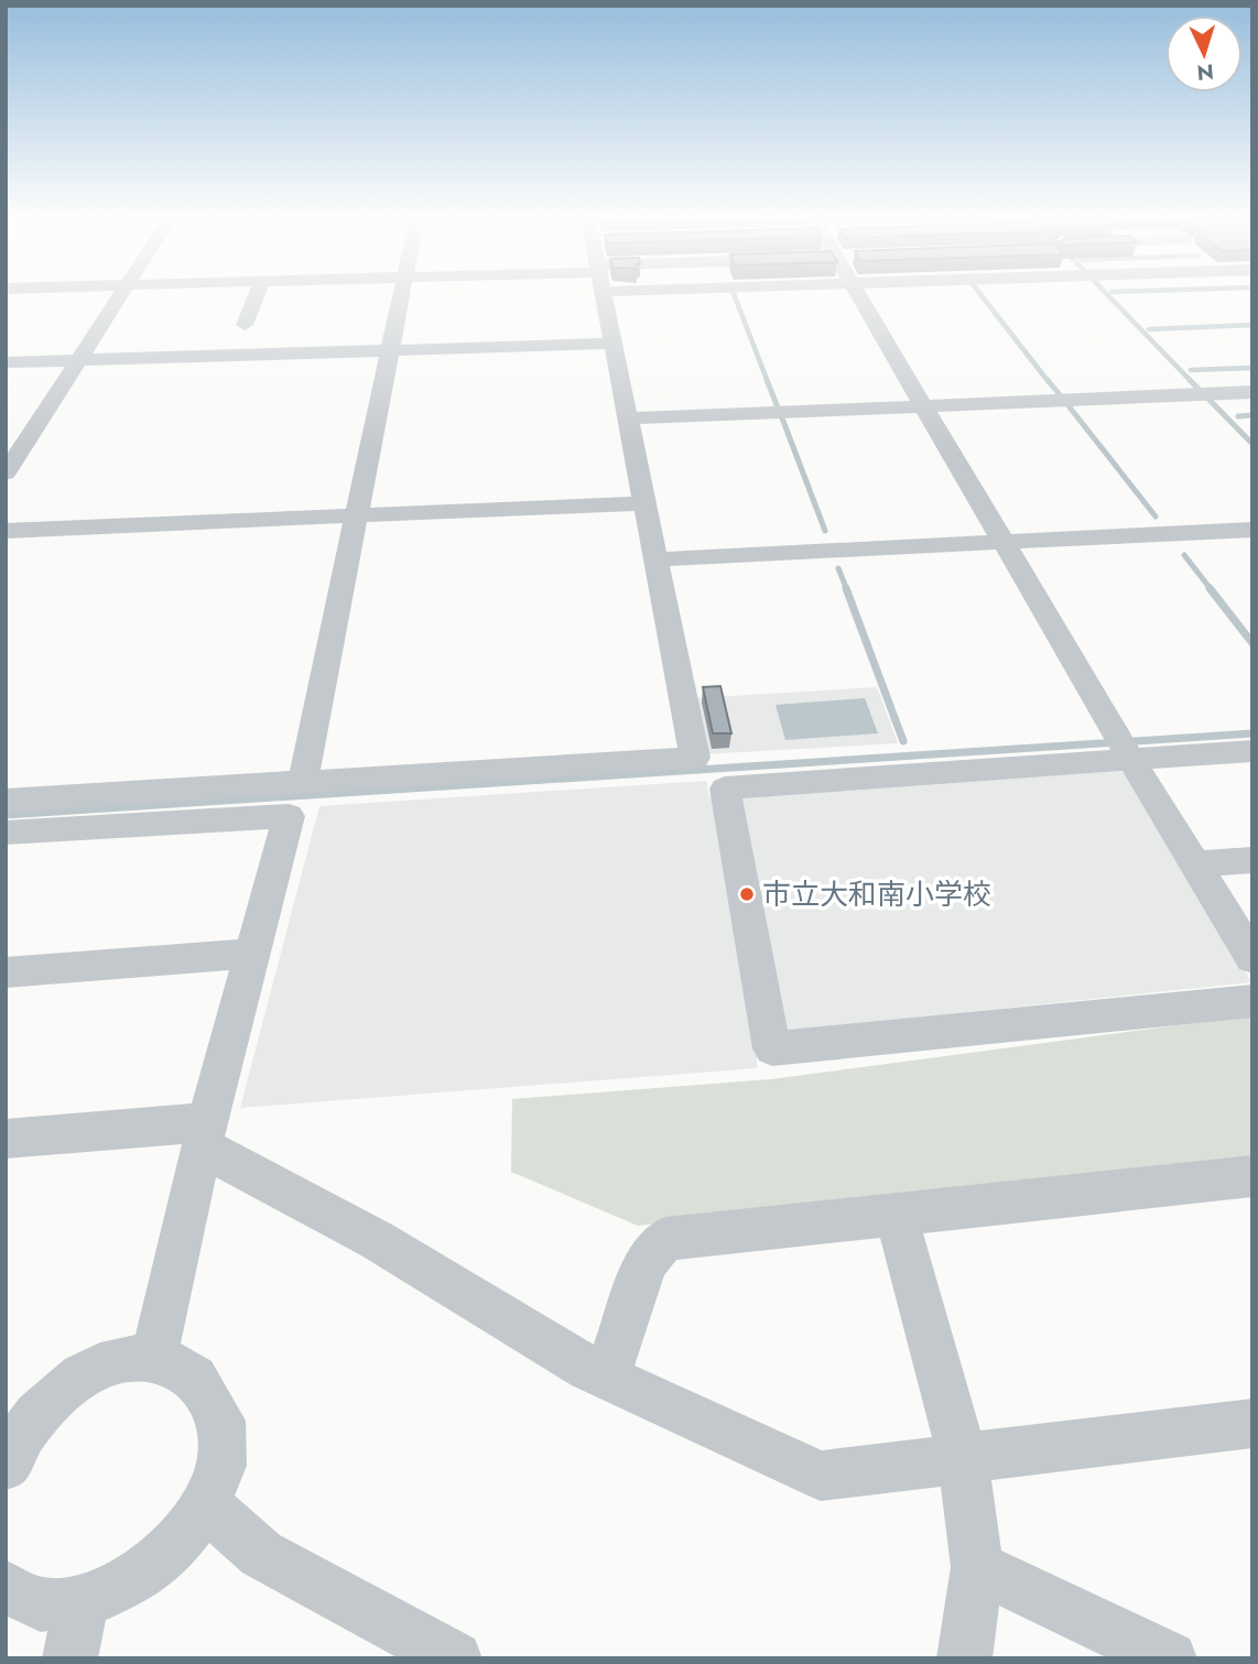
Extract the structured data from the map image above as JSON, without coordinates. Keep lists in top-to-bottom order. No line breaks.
{"places":["市立大和南小学校"],"north":"bottom"}
